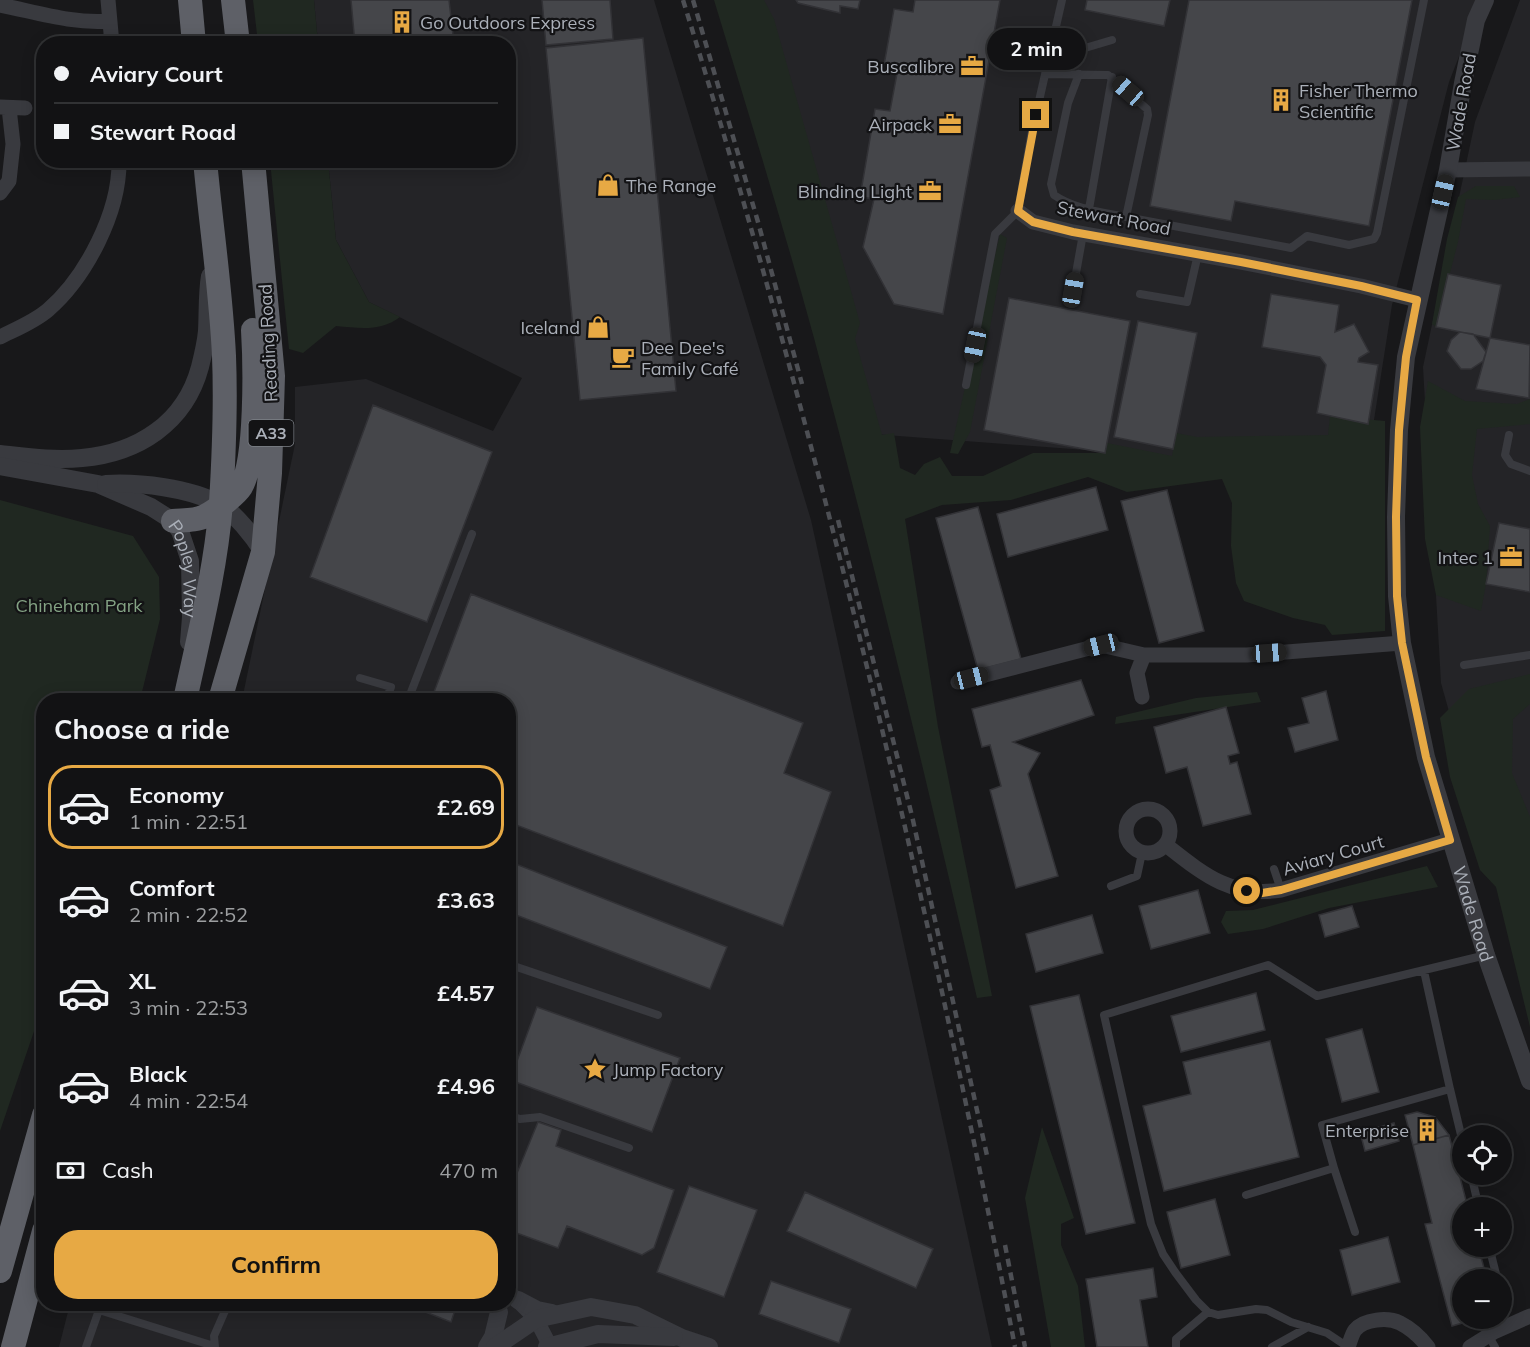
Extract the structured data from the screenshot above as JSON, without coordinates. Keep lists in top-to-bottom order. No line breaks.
{"streets":{"highway":["Reading Road","A33"],"street":["Wade Road","Stewart Road","Popley Way","Aviary Court"]},"crossings":[["Wade Road","Stewart Road"],["Wade Road","Aviary Court"],["Reading Road","Popley Way"],["A33","Popley Way"]],"parks":["Chineham Park"],"places":{"building":["Go Outdoors Express","Fisher Thermo Scientific","Enterprise"],"office":["Buscalibre","Airpack","Blinding Light","Intec 1"],"shop":["The Range","Iceland"],"cafe":["Dee Dee's Family Café"],"place":["Jump Factory"]},"page":{"bubble":"2 min","banner":["Aviary Court","Stewart Road"],"heading":"Choose a ride","list":[{"name":"Economy","note":"1 min · 22:51","value":"£2.69"},{"name":"Comfort","note":"2 min · 22:52","value":"£3.63"},{"name":"XL","note":"3 min · 22:53","value":"£4.57"},{"name":"Black","note":"4 min · 22:54","value":"£4.96"}],"map_buttons":["+","−"],"pay":["Cash","470 m"],"buttons":"Confirm"}}
